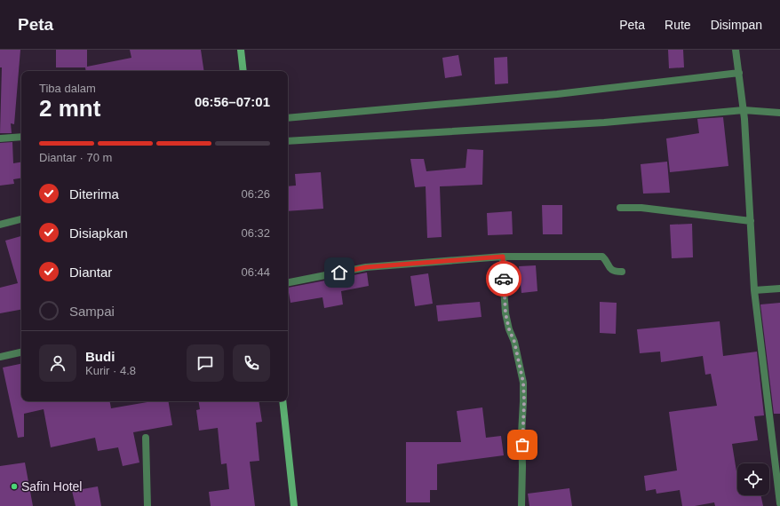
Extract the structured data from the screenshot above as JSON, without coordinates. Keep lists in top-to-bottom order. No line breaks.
{"places":["Safin Hotel"],"page":{"header":"Peta","nav":["Peta","Rute","Disimpan"],"heading":["2 mnt","Tiba dalam","06:56–07:01"],"panel":["Budi","Kurir · 4.8"],"bar":"Diantar · 70 m","list":[["Diterima","06:26"],["Disiapkan","06:32"],["Diantar","06:44"],"Sampai"]}}
